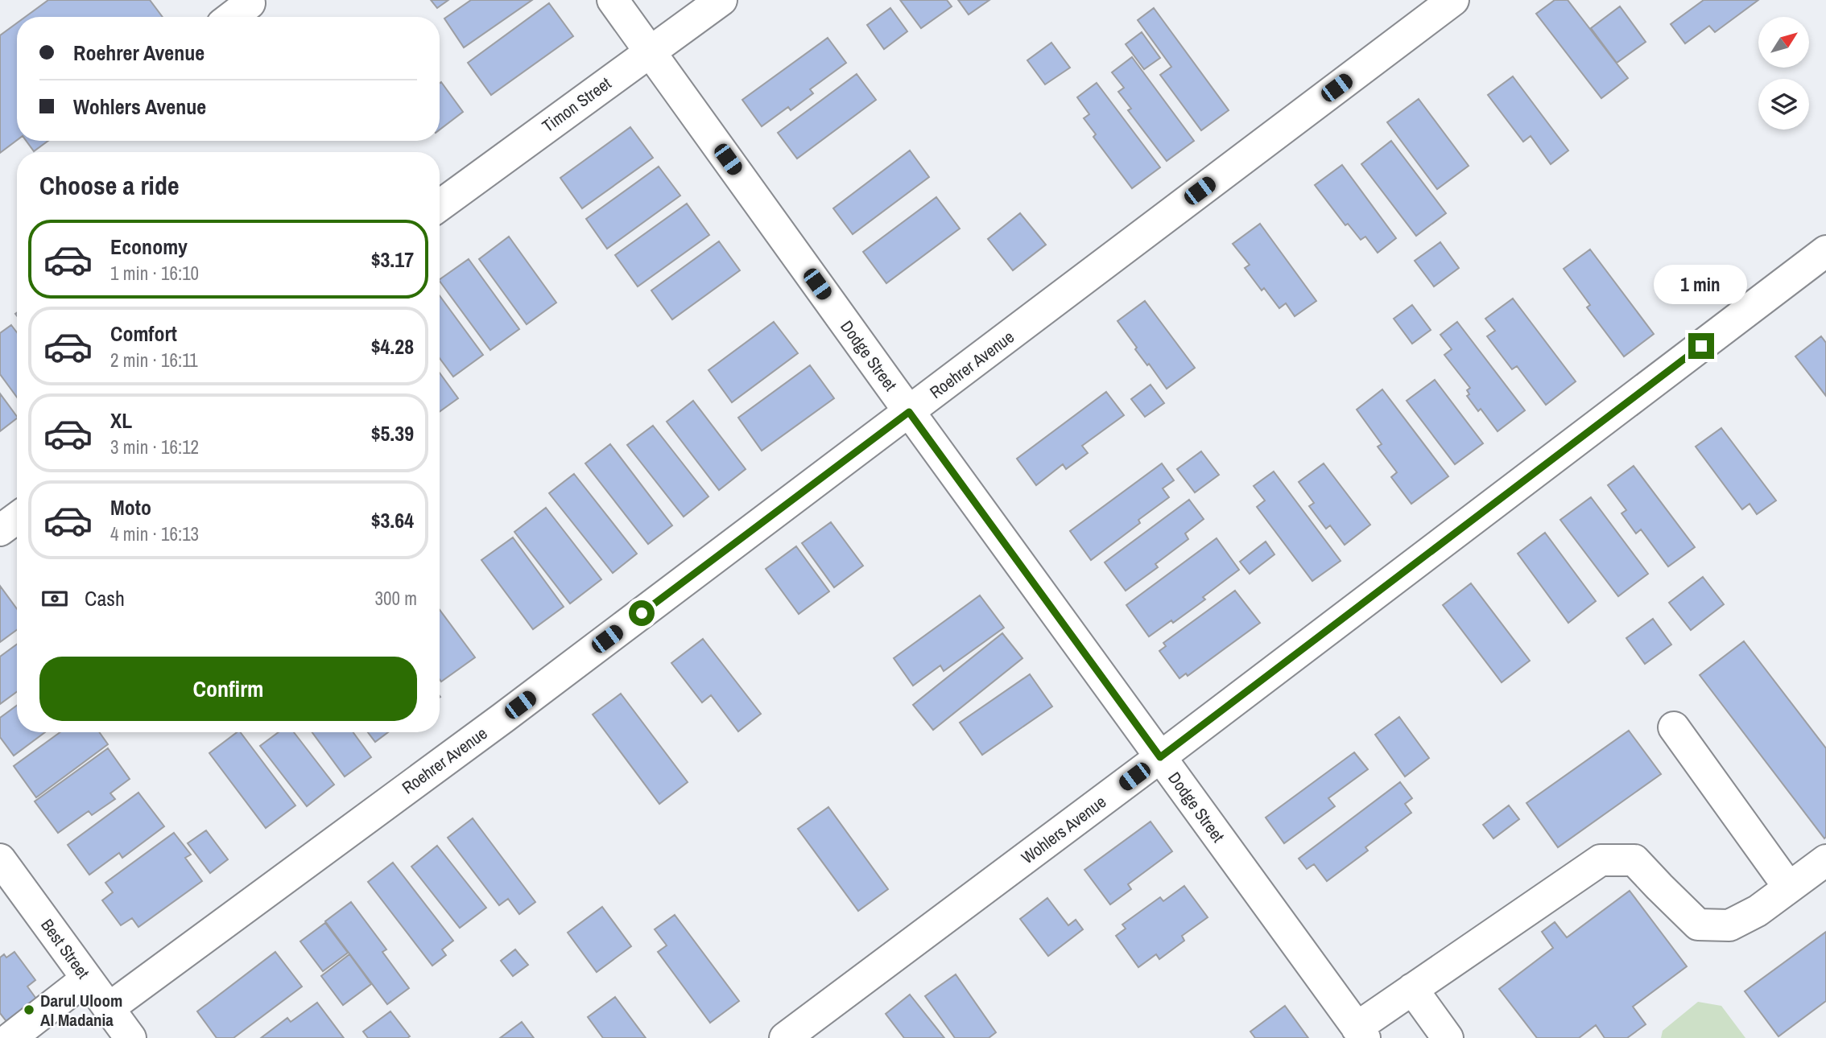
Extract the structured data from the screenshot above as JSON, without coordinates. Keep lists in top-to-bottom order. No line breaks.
{"streets":{"street":["Timon Street","Dodge Street","Roehrer Avenue","Wohlers Avenue","Best Street"]},"crossings":[["Timon Street","Dodge Street"],["Dodge Street","Roehrer Avenue"],["Dodge Street","Wohlers Avenue"],["Roehrer Avenue","Best Street"]],"places":["Darul Uloom Al Madania"],"north":"top right","page":{"banner":["Roehrer Avenue","Wohlers Avenue"],"heading":"Choose a ride","list":[{"name":"Economy","note":"1 min · 16:10","value":"$3.17"},{"name":"Comfort","note":"2 min · 16:11","value":"$4.28"},{"name":"XL","note":"3 min · 16:12","value":"$5.39"},{"name":"Moto","note":"4 min · 16:13","value":"$3.64"}],"bubble":"1 min","pay":["Cash","300 m"],"buttons":"Confirm"}}
